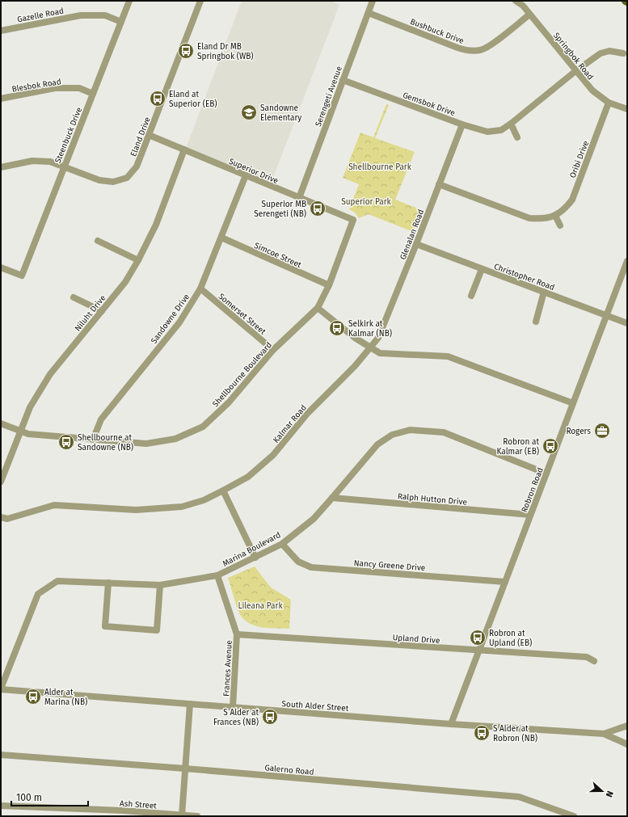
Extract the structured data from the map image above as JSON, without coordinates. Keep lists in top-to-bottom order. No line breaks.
{"streets":{"street":["Gazelle Road","Bushbuck Drive","Springbok Road","Blesbok Road","Serengeti Avenue","Gemsbok Drive","Steenbuck Drive","Eland Drive","Oribi Drive","Superior Drive","Glenalan Road","Simcoe Street","Christopher Road","Niluht Drive","Somerset Street","Sandowne Drive","Shellbourne Boulevard","Kalmar Road","Robron Road","Ralph Hutton Drive","Marina Boulevard","Nancy Greene Drive","Upland Drive","Frances Avenue","South Alder Street","Galerno Road","Ash Street"]},"crossings":[["Gazelle Road","Steenbuck Drive"],["Bushbuck Drive","Springbok Road"],["Bushbuck Drive","Serengeti Avenue"],["Springbok Road","Gemsbok Drive"],["Springbok Road","Oribi Drive"],["Blesbok Road","Steenbuck Drive"],["Serengeti Avenue","Gemsbok Drive"],["Serengeti Avenue","Superior Drive"],["Gemsbok Drive","Glenalan Road"],["Steenbuck Drive","Eland Drive"],["Eland Drive","Superior Drive"],["Oribi Drive","Glenalan Road"],["Superior Drive","Niluht Drive"],["Superior Drive","Sandowne Drive"],["Superior Drive","Shellbourne Boulevard"],["Glenalan Road","Christopher Road"],["Glenalan Road","Kalmar Road"],["Simcoe Street","Sandowne Drive"],["Simcoe Street","Shellbourne Boulevard"],["Christopher Road","Robron Road"],["Niluht Drive","Shellbourne Boulevard"],["Somerset Street","Sandowne Drive"],["Somerset Street","Shellbourne Boulevard"],["Sandowne Drive","Shellbourne Boulevard"],["Robron Road","Ralph Hutton Drive"],["Robron Road","Marina Boulevard"],["Robron Road","Nancy Greene Drive"],["Robron Road","Upland Drive"],["Robron Road","South Alder Street"],["Ralph Hutton Drive","Marina Boulevard"],["Marina Boulevard","Nancy Greene Drive"],["Marina Boulevard","Frances Avenue"],["Marina Boulevard","South Alder Street"],["Upland Drive","Frances Avenue"],["Frances Avenue","South Alder Street"]],"parks":["Shellbourne Park","Superior Park","Lileana Park"],"places":{"bus stop":["Eland Dr MB Springbok (WB)","Eland at Superior (EB)","Superior MB Serengeti (NB)","Selkirk at Kalmar (NB)","Shellbourne at Sandowne (NB)","Robron at Kalmar (EB)","Robron at Upland (EB)","Alder at Marina (NB)","S Alder at Frances (NB)","S Alder at Robron (NB)"],"school or university":["Sandowne Elementary"],"office":["Rogers"]},"scale_bar":"100 m","north":"right"}
